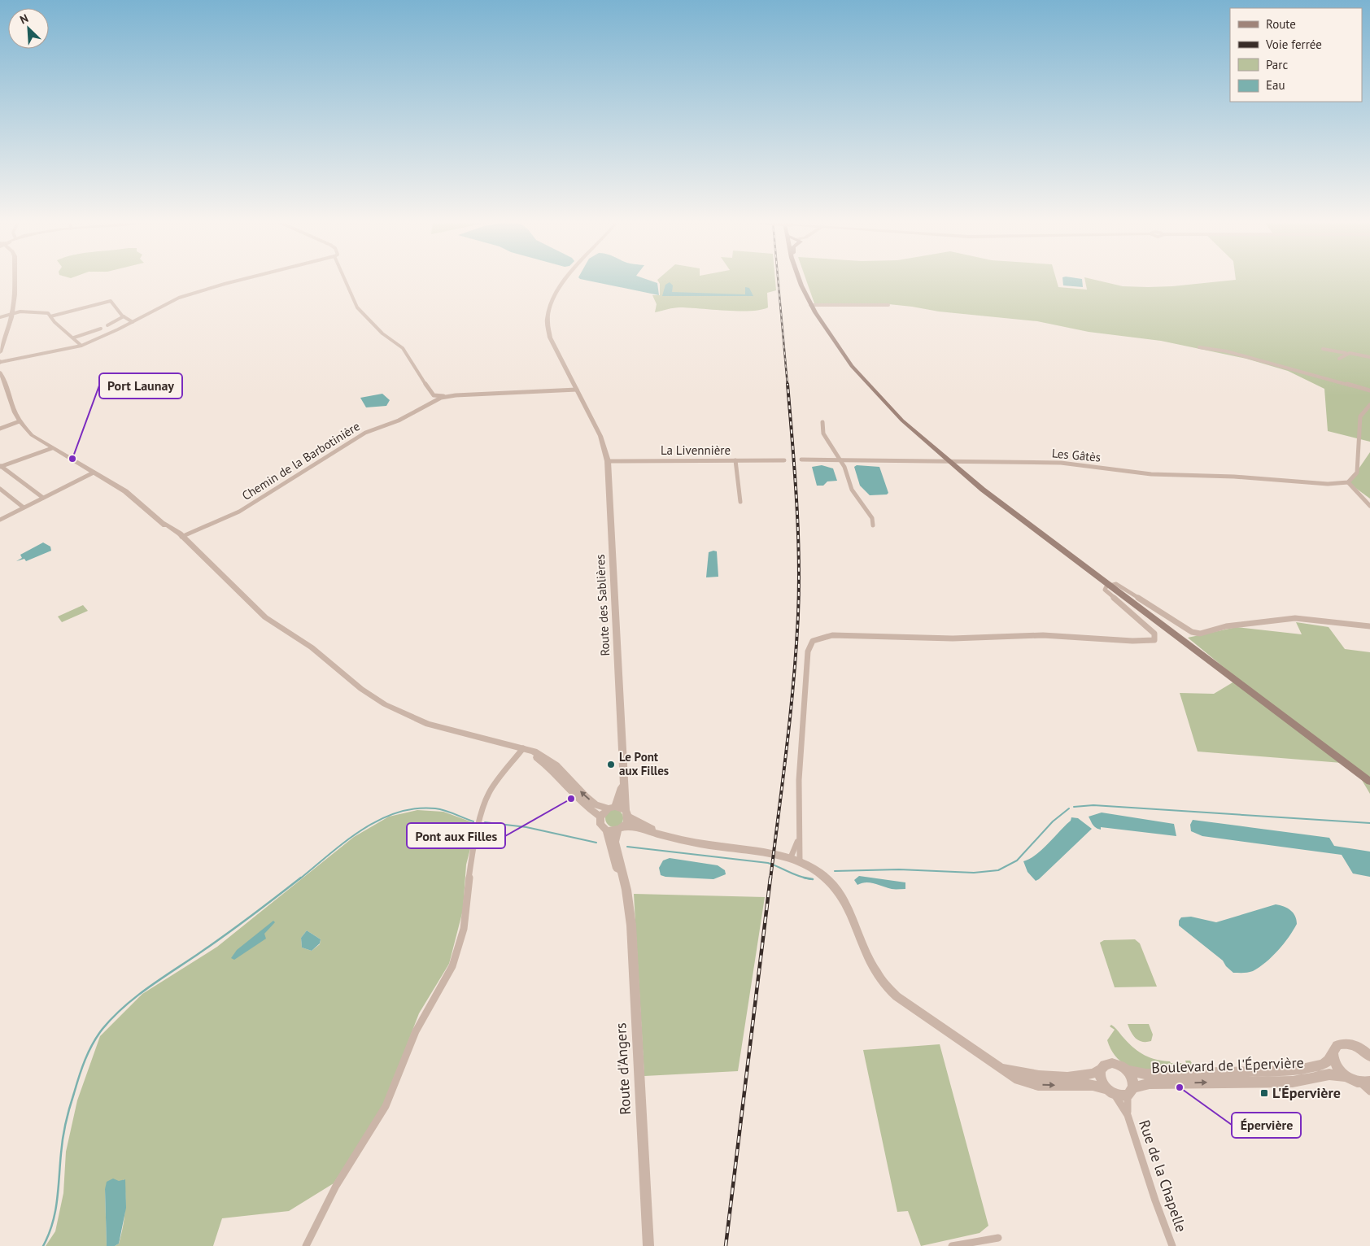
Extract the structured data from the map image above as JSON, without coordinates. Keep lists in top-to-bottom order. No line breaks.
{"streets":{"street":["La Livennière","Les Gâtès","Chemin de la Barbotinière","Route des Sablières","Boulevard de l'Épervière","Route d'Angers","Rue de la Chapelle"]},"crossings":[["La Livennière","Route des Sablières"],["Chemin de la Barbotinière","Route des Sablières"],["Route des Sablières","Route d'Angers"],["Boulevard de l'Épervière","Rue de la Chapelle"]],"places":{"other":["Port Launay","Le Pont aux Filles","Pont aux Filles","Épervière"],"transit":["L'Épervière"]},"legend":["Route","Voie ferrée","Parc","Eau"],"north":"top left"}
